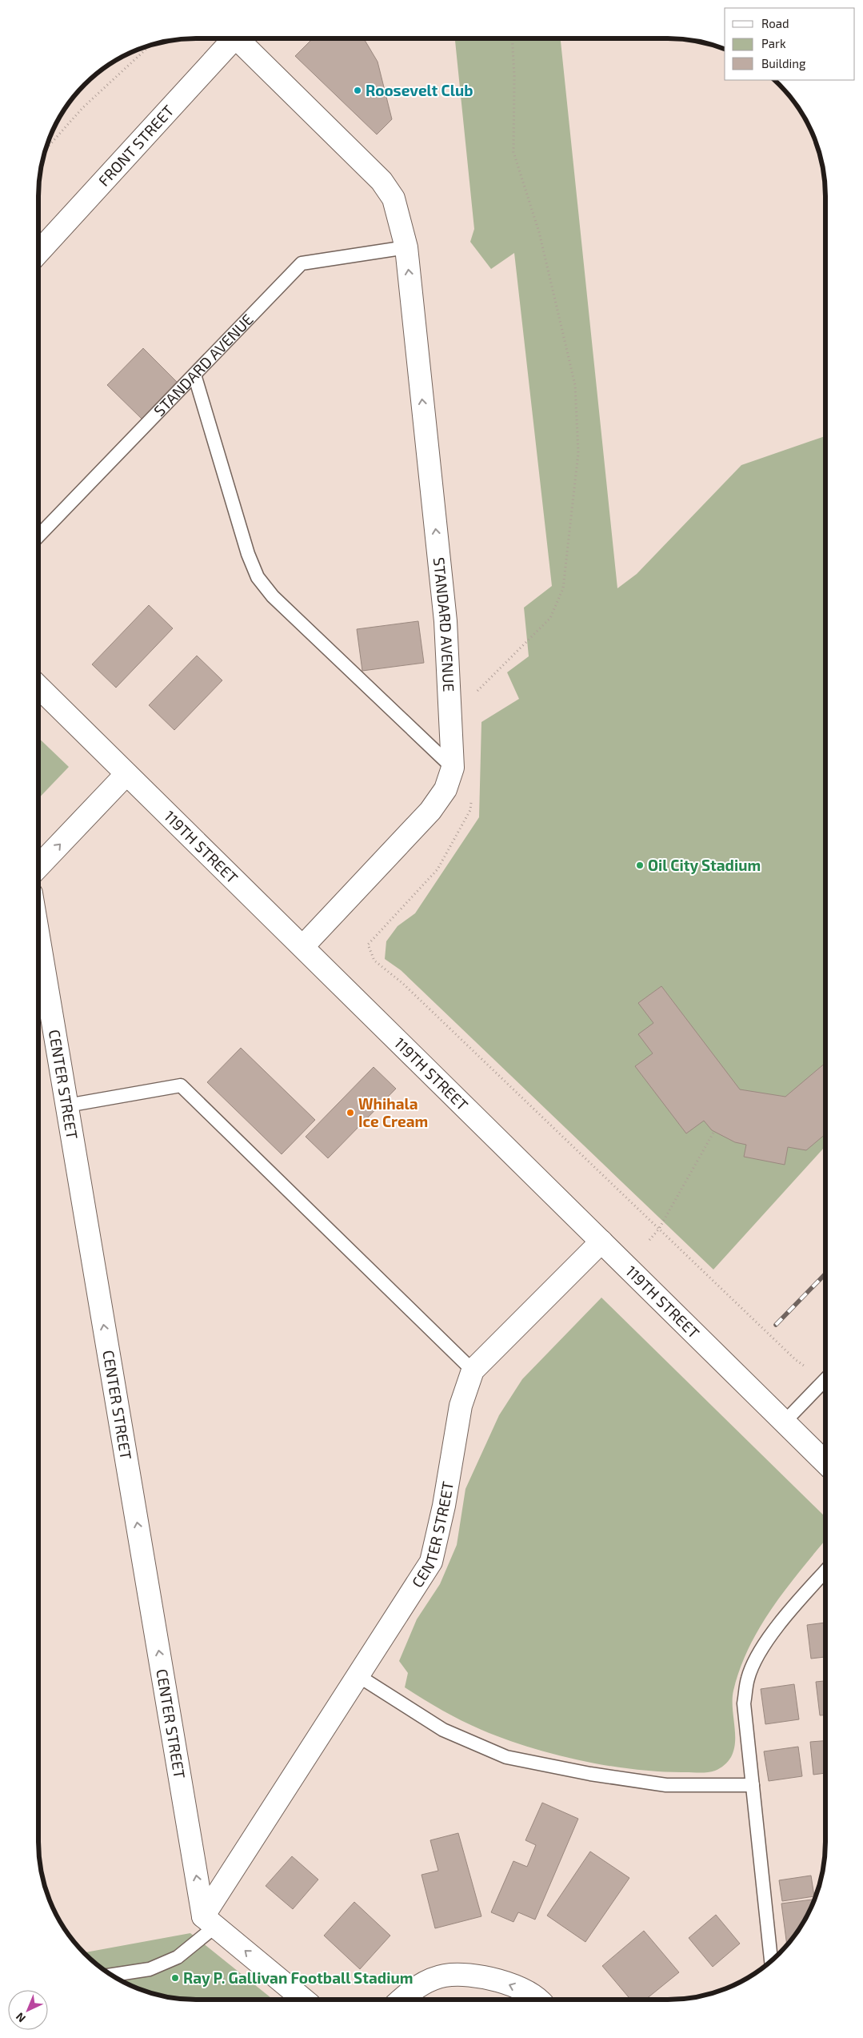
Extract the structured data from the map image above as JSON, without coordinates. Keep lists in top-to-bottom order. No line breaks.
{"streets":{"street":["FRONT STREET","STANDARD AVENUE","119TH STREET","CENTER STREET"]},"crossings":[["STANDARD AVENUE","119TH STREET"],["119TH STREET","CENTER STREET"]],"one_way":["CENTER STREET"],"places":["Roosevelt Club","Oil City Stadium","Whihala Ice Cream","Ray P. Gallivan Football Stadium"],"legend":["Road","Park","Building"],"north":"bottom left"}
